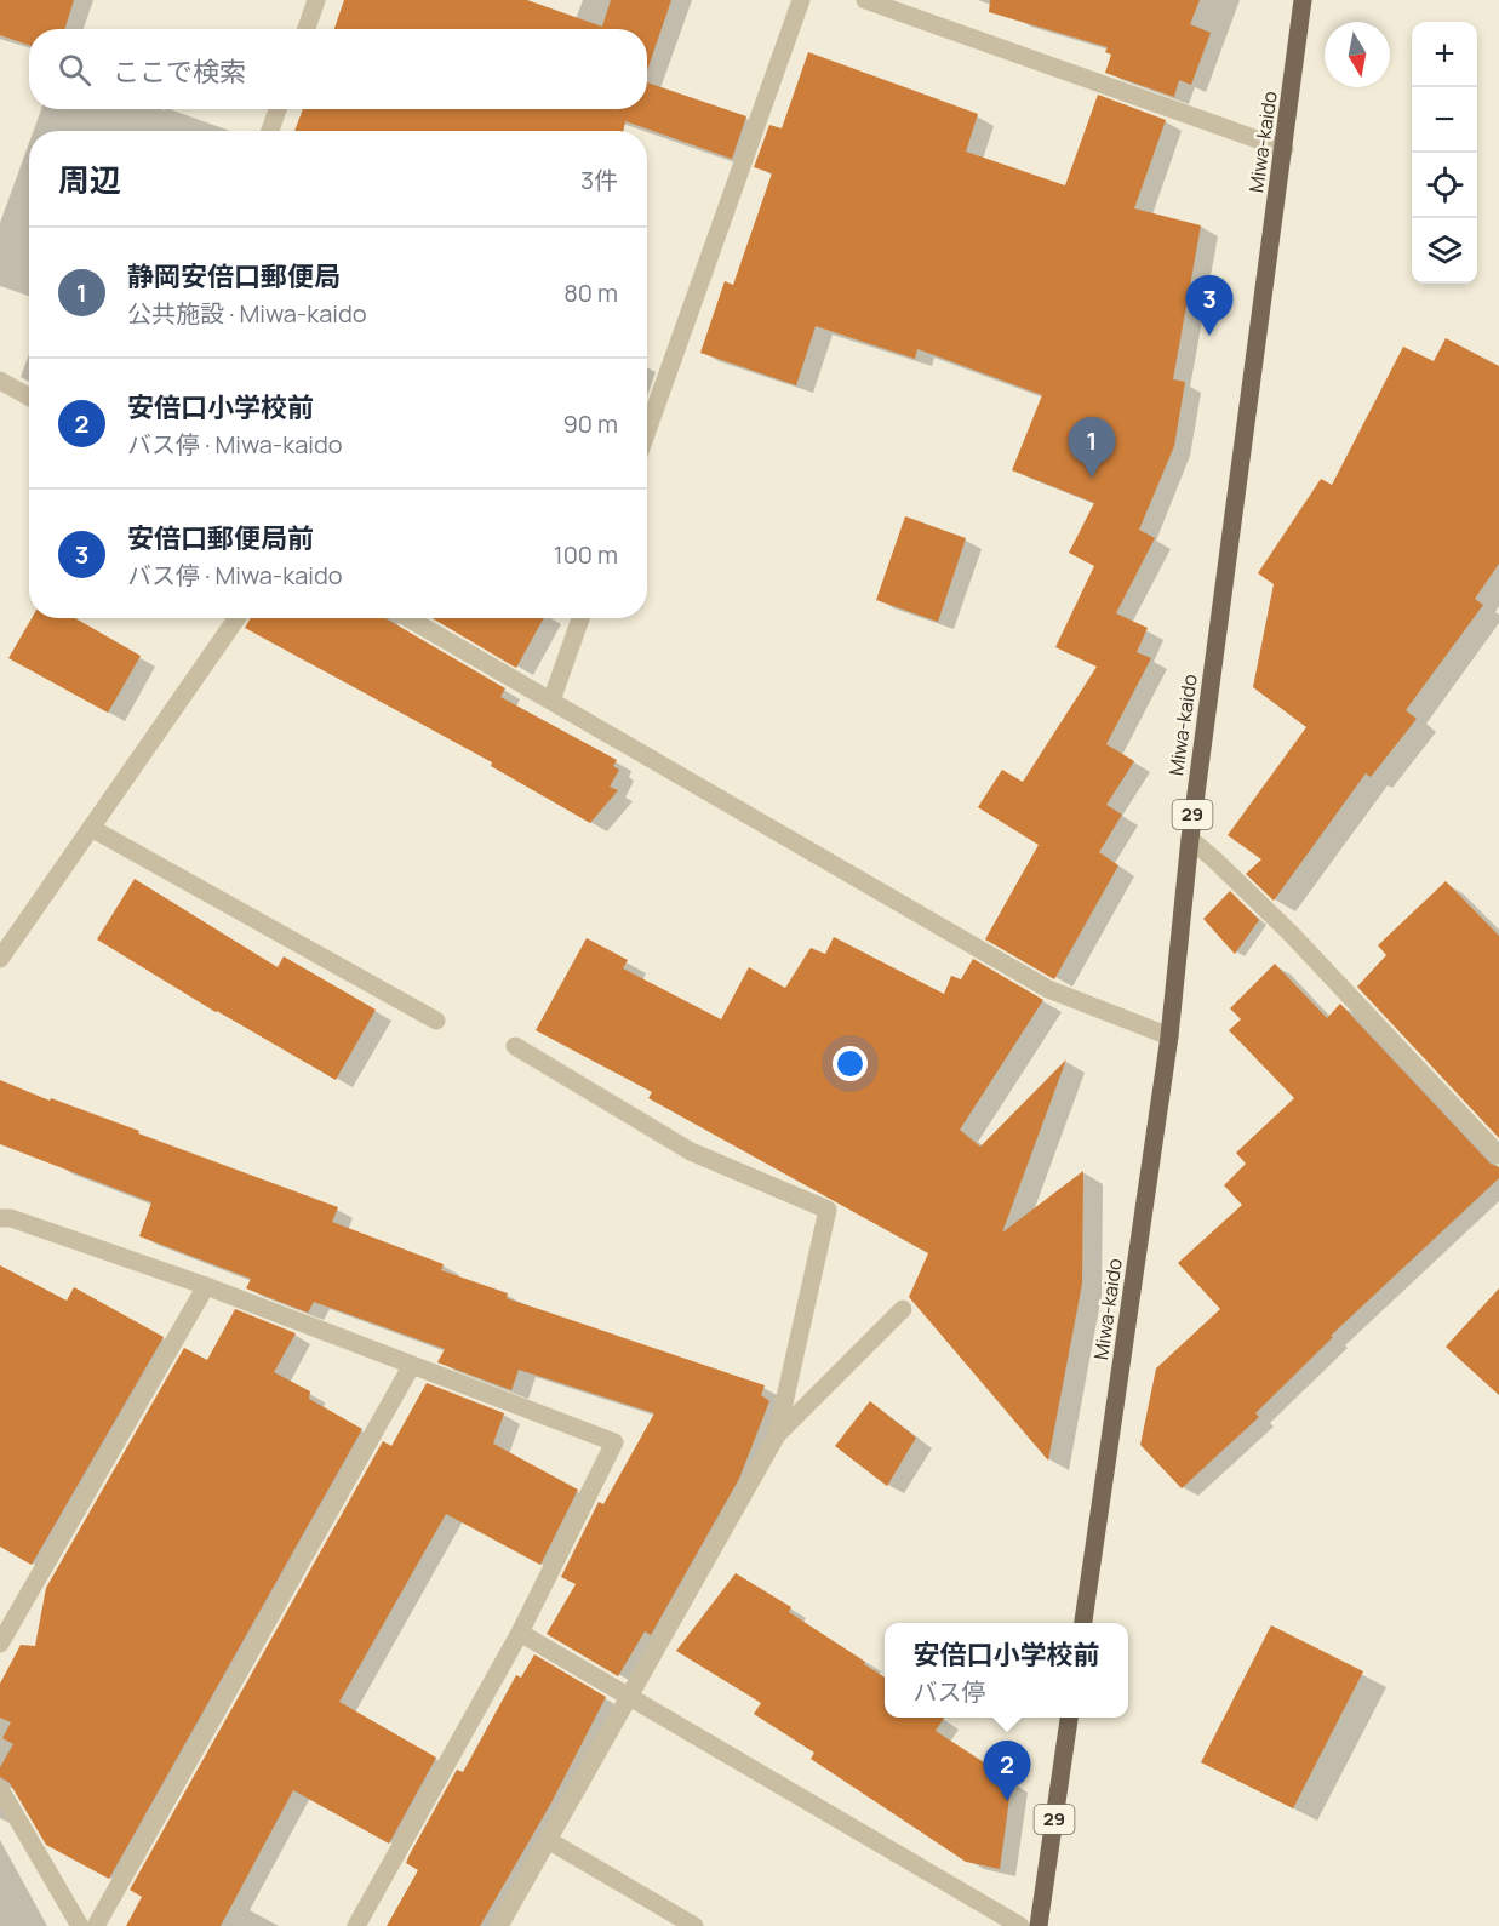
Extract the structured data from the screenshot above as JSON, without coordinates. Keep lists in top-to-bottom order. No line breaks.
{"streets":{"main road":["Miwa-kaido","29"]},"north":"bottom","page":{"map_buttons":["+","−"],"search":"ここで検索","heading":["周辺","3件"],"list":[{"mark":"1","name":"静岡安倍口郵便局","note":"公共施設 · Miwa-kaido","value":"80 m"},{"mark":"2","name":"安倍口小学校前","note":"バス停 · Miwa-kaido","value":"90 m"},{"mark":"3","name":"安倍口郵便局前","note":"バス停 · Miwa-kaido","value":"100 m"}],"pins":["3","1","2"],"popup":["安倍口小学校前","バス停"]}}
